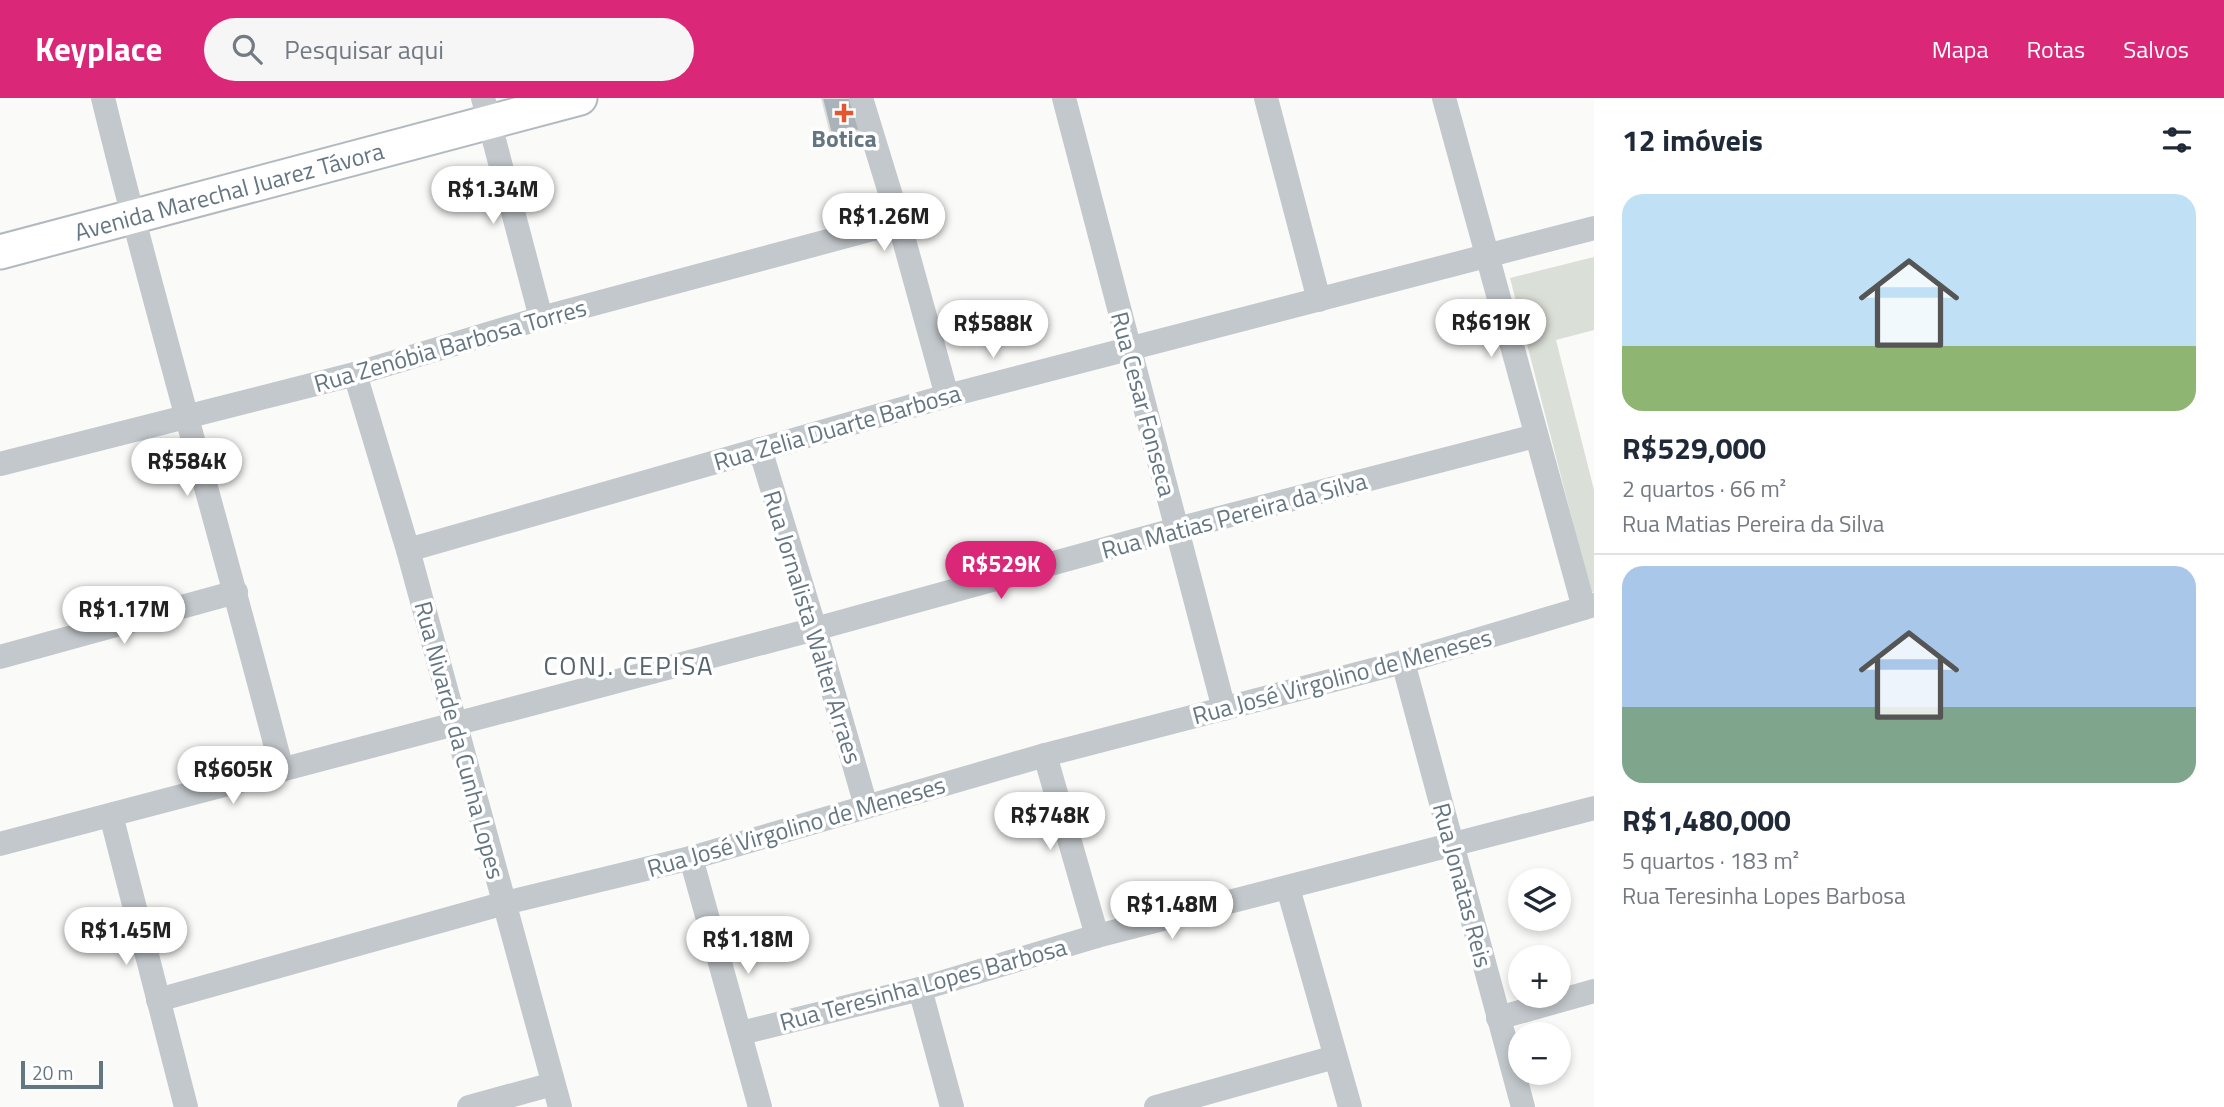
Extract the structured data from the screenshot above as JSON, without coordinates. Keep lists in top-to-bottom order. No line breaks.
{"streets":{"street":["Avenida Marechal Juarez Távora","Rua Zenóbia Barbosa Torres","Rua Cesar Fonseca","Rua Zelia Duarte Barbosa","Rua Matias Pereira da Silva","Rua Jornalista Walter Arraes","Rua José Virgolino de Meneses","Rua Nivarde da Cunha Lopes","Rua Jonatas Reis","Rua Teresinha Lopes Barbosa"]},"crossings":[["Rua Zenóbia Barbosa Torres","Rua Nivarde da Cunha Lopes"],["Rua Cesar Fonseca","Rua Zelia Duarte Barbosa"],["Rua Cesar Fonseca","Rua Matias Pereira da Silva"],["Rua Cesar Fonseca","Rua José Virgolino de Meneses"],["Rua Zelia Duarte Barbosa","Rua Jornalista Walter Arraes"],["Rua Zelia Duarte Barbosa","Rua Nivarde da Cunha Lopes"],["Rua Matias Pereira da Silva","Rua Jornalista Walter Arraes"],["Rua Matias Pereira da Silva","Rua Nivarde da Cunha Lopes"],["Rua Jornalista Walter Arraes","Rua José Virgolino de Meneses"],["Rua José Virgolino de Meneses","Rua Nivarde da Cunha Lopes"],["Rua José Virgolino de Meneses","Rua Jonatas Reis"],["Rua Jonatas Reis","Rua Teresinha Lopes Barbosa"]],"districts":["CONJ. CEPISA"],"places":{"health":["Botica"]},"scale_bar":"20 m","page":{"header":"Keyplace","search":"Pesquisar aqui","nav":["Mapa","Rotas","Salvos"],"heading":"12 imóveis","price":["R$1.34M","R$1.26M","R$619K","R$588K","R$584K","R$529K","R$1.17M","R$605K","R$748K","R$1.48M","R$1.45M","R$1.18M"],"list":[{"name":"R$529,000","note":"2 quartos · 66 m² · Rua Matias Pereira da Silva"},{"name":"R$1,480,000","note":"5 quartos · 183 m² · Rua Teresinha Lopes Barbosa"}],"map_buttons":["+","−"],"scale":"20 m"}}
